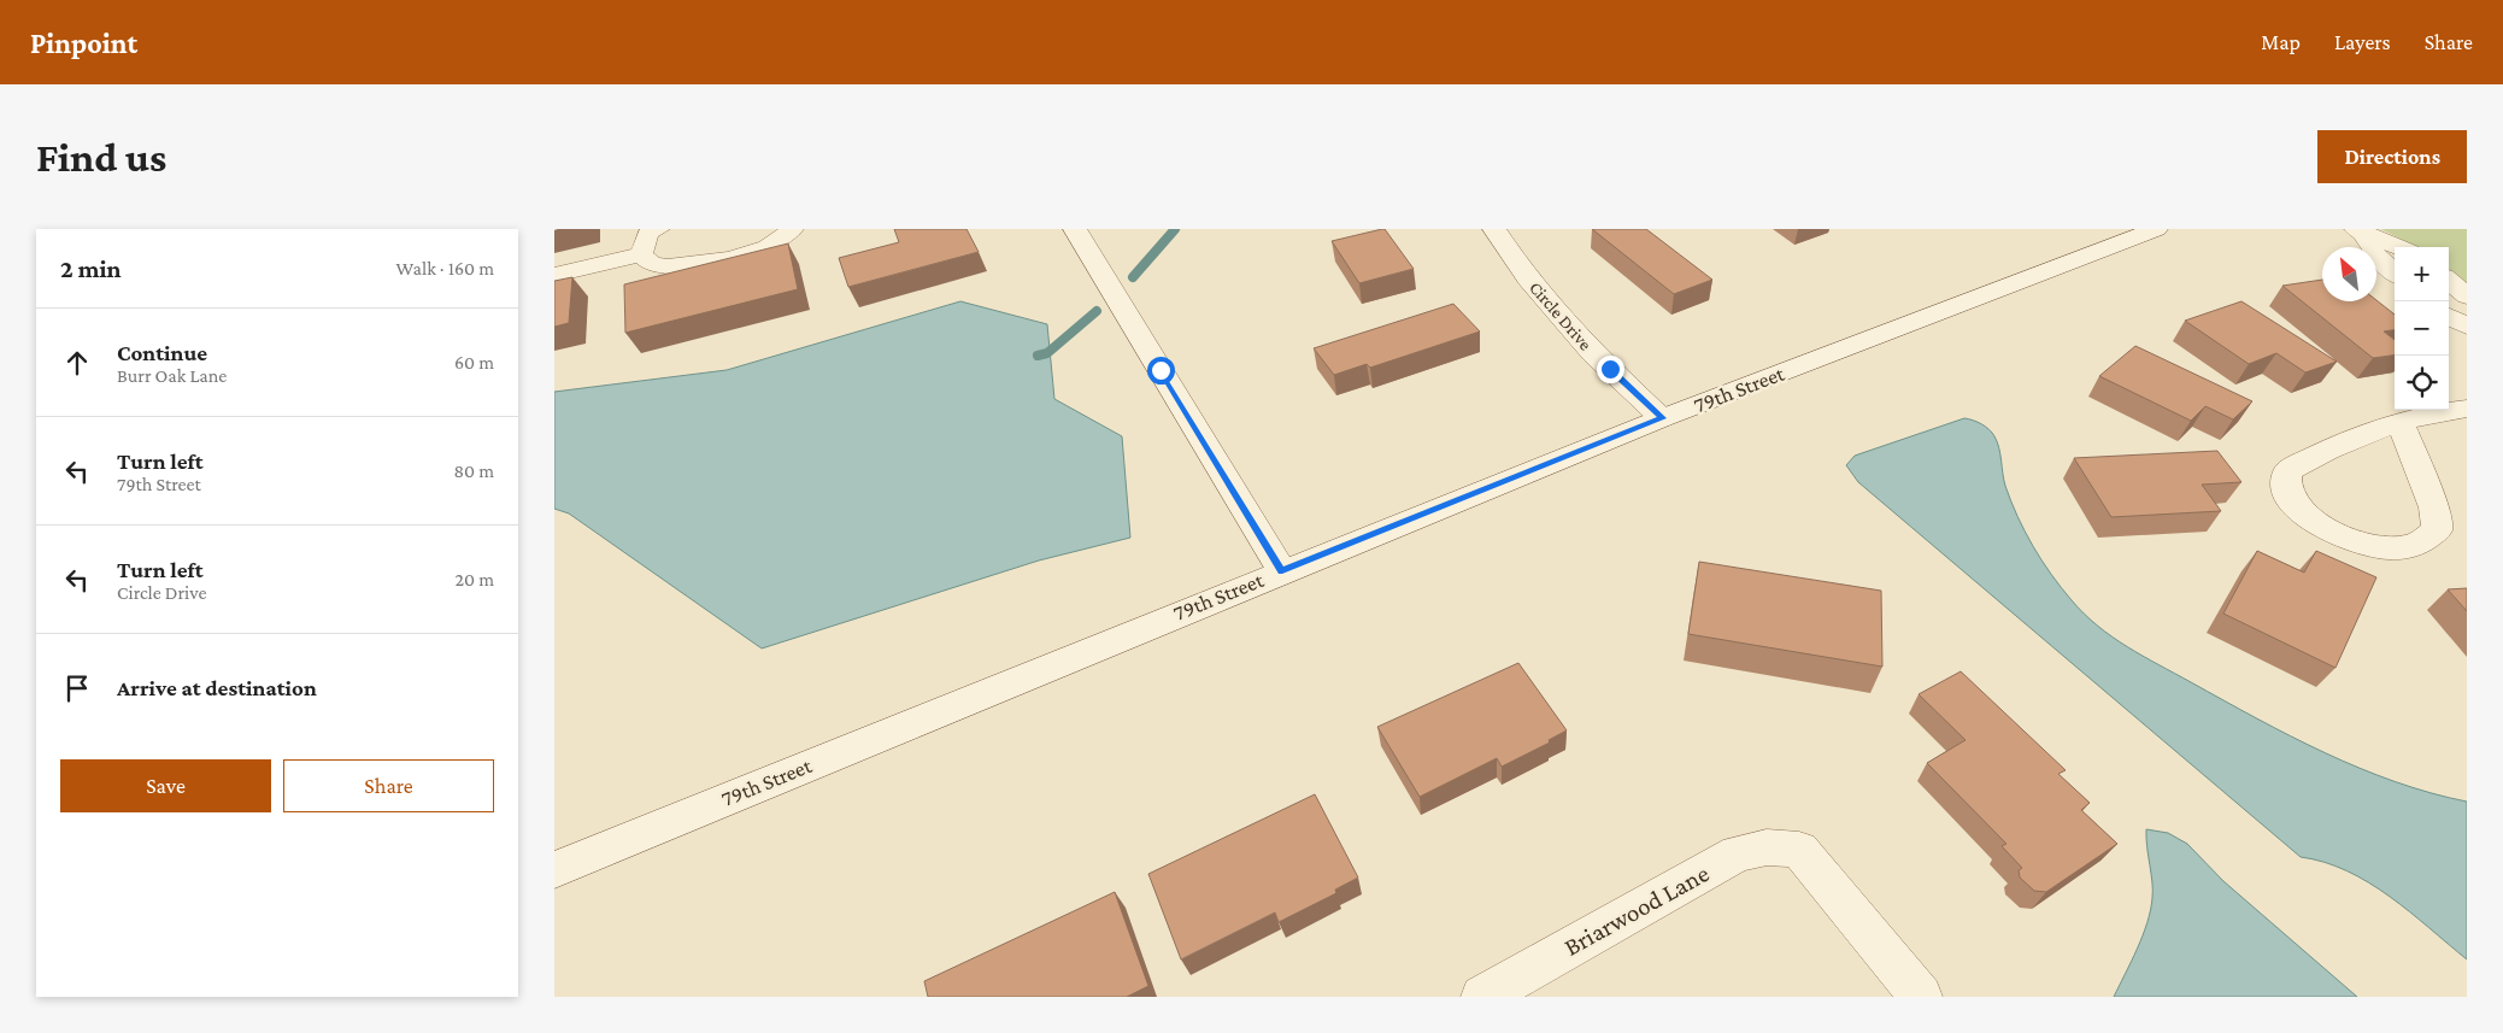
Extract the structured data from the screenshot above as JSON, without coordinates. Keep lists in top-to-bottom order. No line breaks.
{"streets":{"street":["Circle Drive","79th Street","Briarwood Lane"]},"crossings":[["Circle Drive","79th Street"]],"north":"top left","page":{"header":"Pinpoint","nav":["Map","Layers","Share"],"buttons":["Directions",["Save","Share"]],"title":"Find us","heading":["2 min","Walk · 160 m"],"map_buttons":["+","−"],"list":[["Continue","Burr Oak Lane","60 m"],["Turn left","79th Street","80 m"],["Turn left","Circle Drive","20 m"],"Arrive at destination"]}}
